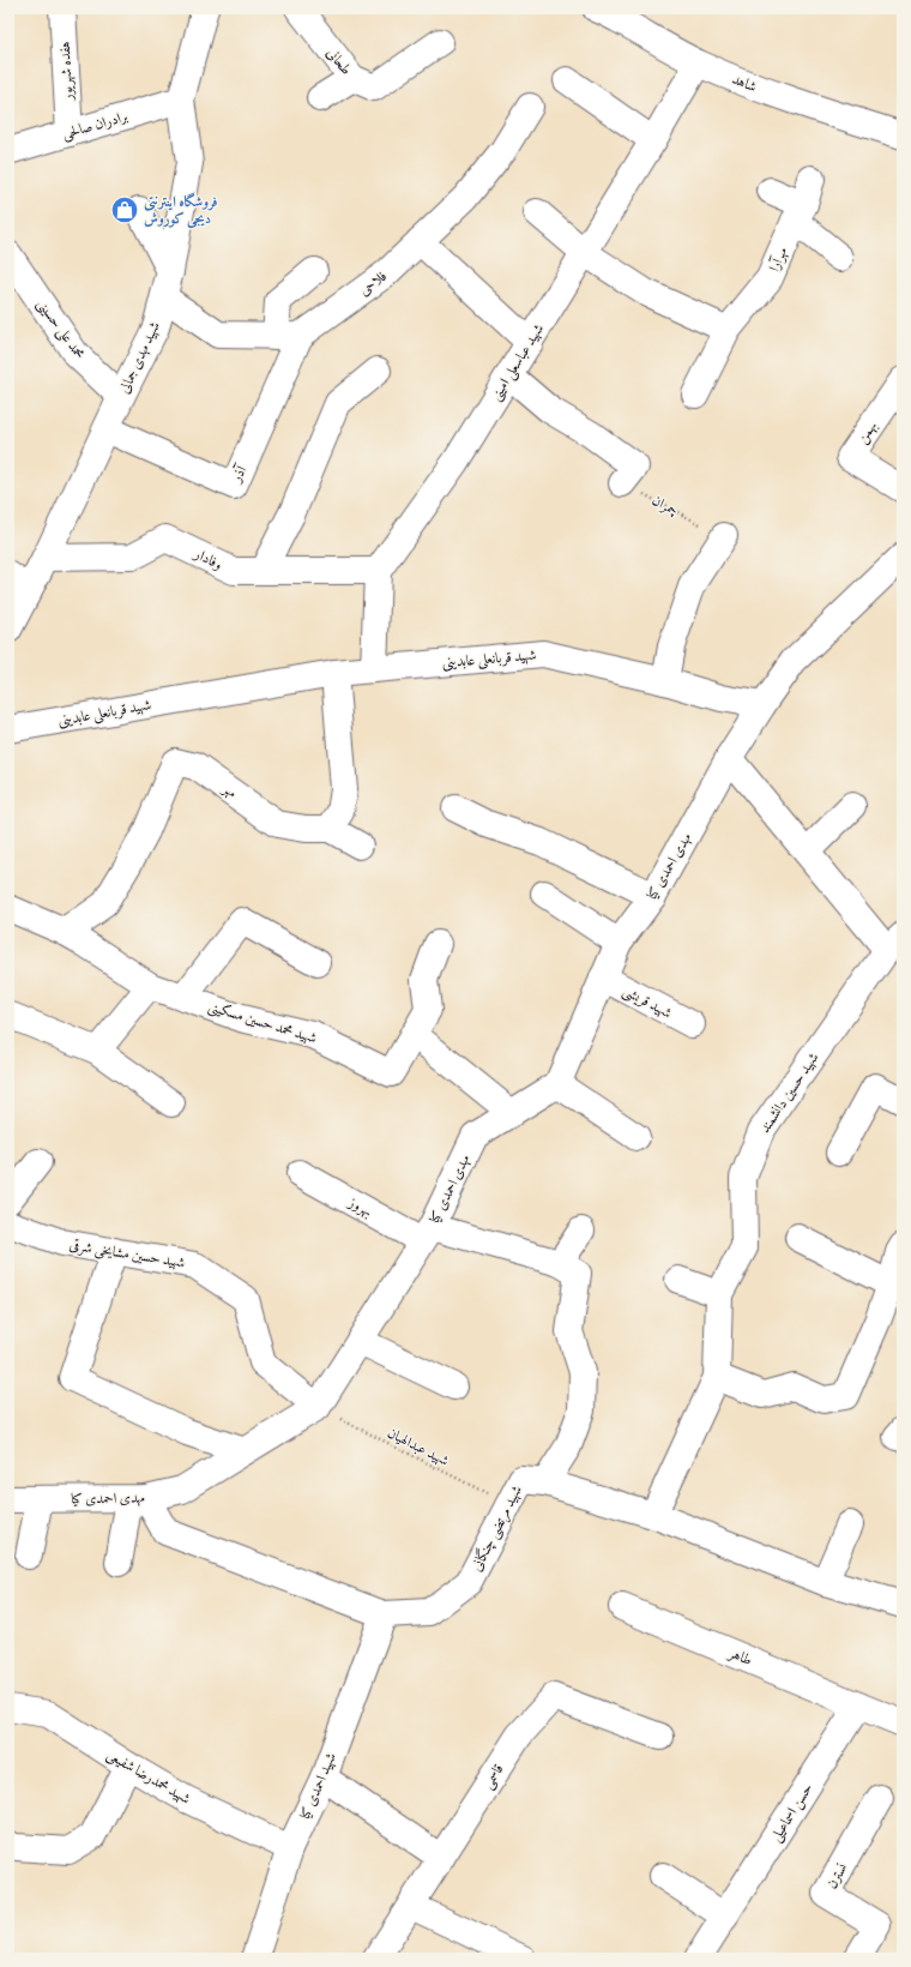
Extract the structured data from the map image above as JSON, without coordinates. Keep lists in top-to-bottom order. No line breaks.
{"streets":{"street":["طحانی","هفده شهریور","شاهد","برادران صالحی","مهرآرا","فلاحی","محمد علی حسینی","شهید مهدی جمالی","شهید عباسعلی امینی","بهمن","آذر","وفادار","شهید قربانعلی عابدینی","مهر","مهدی احمدی کیا","شهید قریشی","شهید محمد حسین مسکینی","شهید حسین دانشمند","بهروز","شهید حسین مشایخی شرقی","شهید مرتضی چنگانی","طاهر","شهید محمدرضا شفیعی","قاسمی","شهید احمدی کیا","حسن اسماعیلی","نسترن"],"path":["چمران","شهید عبدالهیان"]},"crossings":[["هفده شهریور","برادران صالحی"],["شاهد","شهید عباسعلی امینی"],["برادران صالحی","شهید مهدی جمالی"],["فلاحی","آذر"],["محمد علی حسینی","شهید مهدی جمالی"],["شهید مهدی جمالی","آذر"],["شهید مهدی جمالی","وفادار"],["شهید عباسعلی امینی","وفادار"],["شهید قربانعلی عابدینی","مهدی احمدی کیا"],["مهر","شهید محمد حسین مسکینی"],["مهدی احمدی کیا","شهید قریشی"],["مهدی احمدی کیا","بهروز"],["مهدی احمدی کیا","شهید حسین مشایخی شرقی"],["مهدی احمدی کیا","شهید عبدالهیان"],["مهدی احمدی کیا","شهید مرتضی چنگانی"],["شهید حسین دانشمند","شهید مرتضی چنگانی"],["شهید حسین مشایخی شرقی","شهید عبدالهیان"],["شهید عبدالهیان","شهید مرتضی چنگانی"],["شهید مرتضی چنگانی","شهید احمدی کیا"],["طاهر","حسن اسماعیلی"],["شهید محمدرضا شفیعی","شهید احمدی کیا"]],"places":{"shop":["فروشگاه اینترنتی دیجی کوروش"]}}
